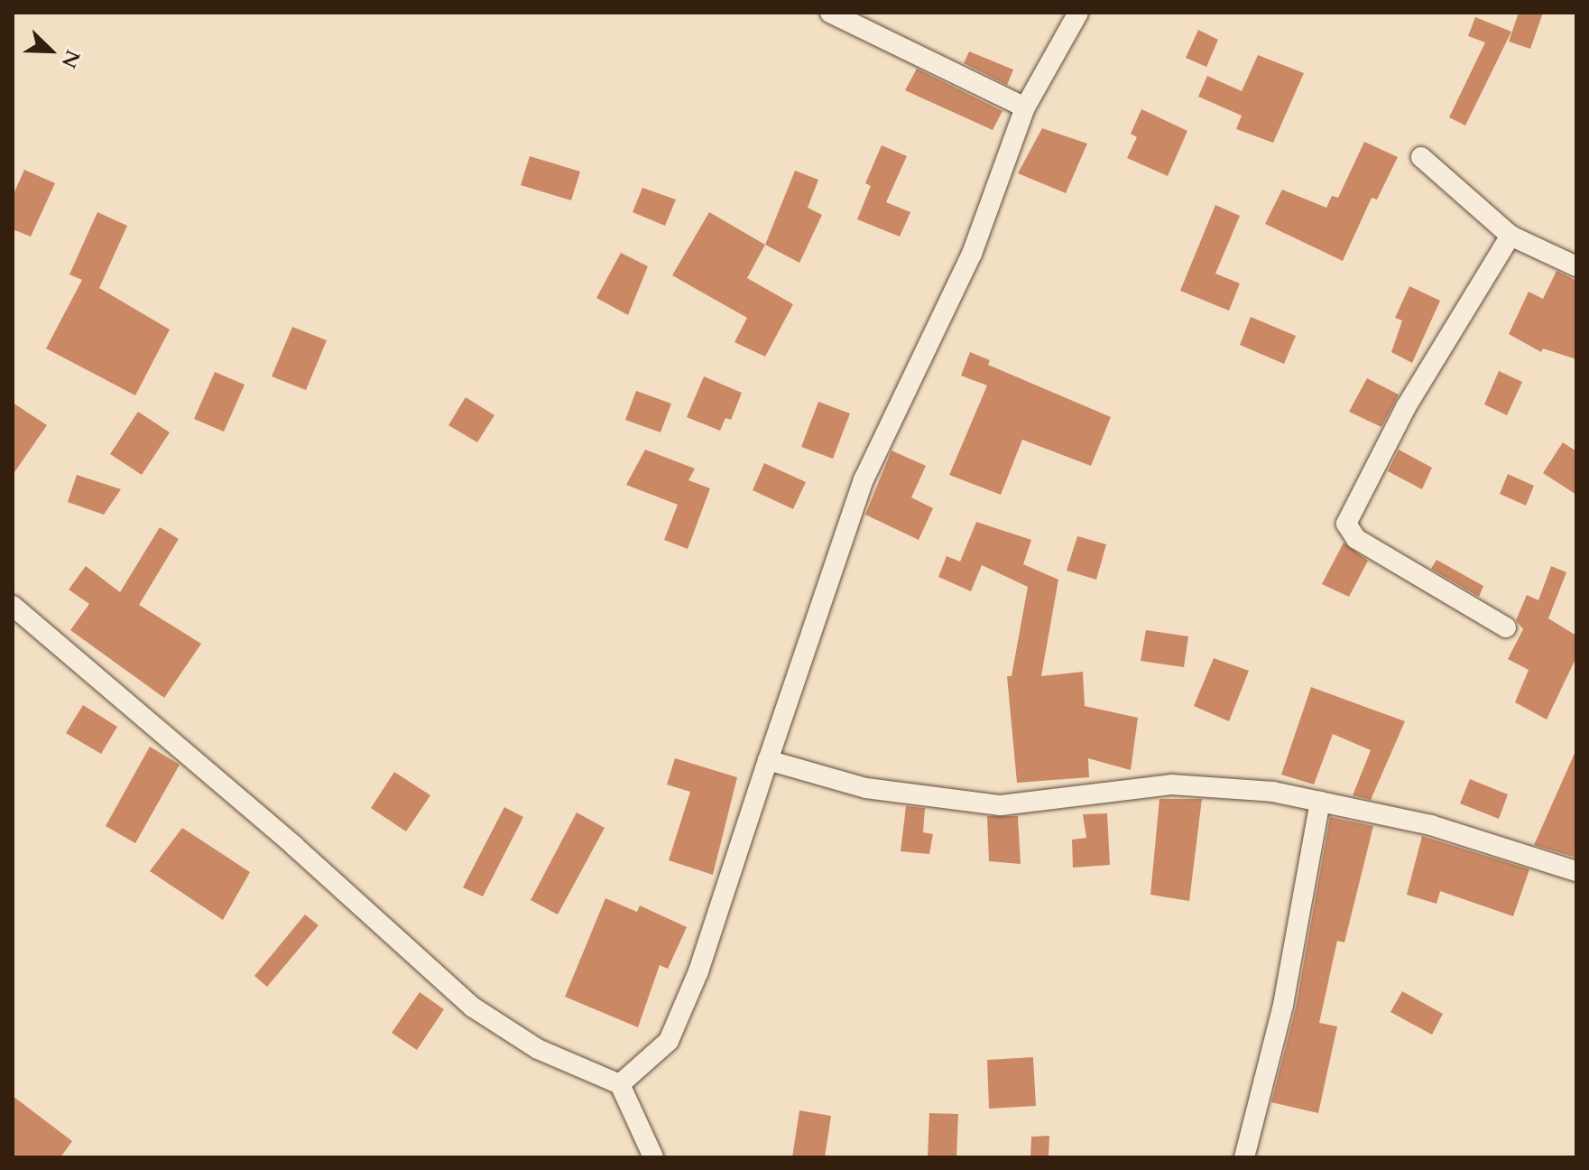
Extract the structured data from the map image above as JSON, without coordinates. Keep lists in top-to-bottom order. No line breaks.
{"north":"bottom right"}
